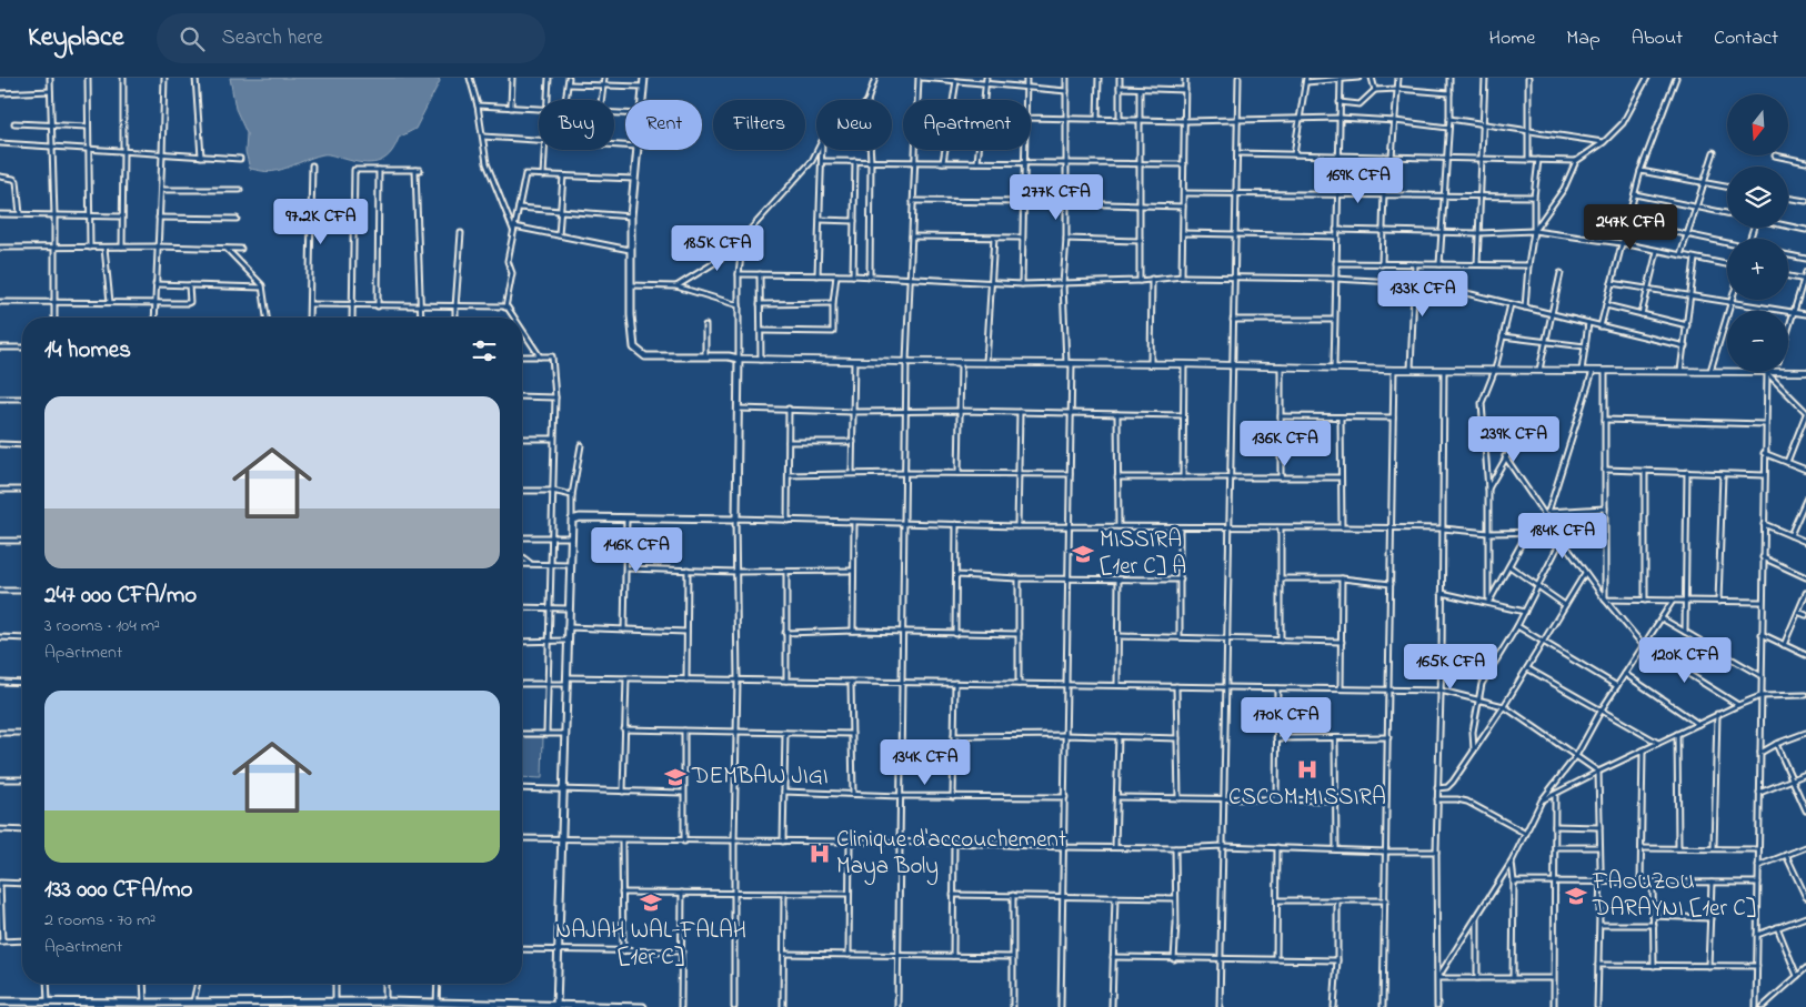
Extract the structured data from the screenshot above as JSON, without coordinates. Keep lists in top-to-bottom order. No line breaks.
{"places":{"school or university":["MISSIRA [1er C] A","DEMBAW JIGI","FAOUZOU DARAYNI [1er C]","NAJAH WAL-FALAH [1er C]"],"hospital":["CSCOM MISSIRA","Clinique d'accouchement Maya Boly"]},"north":"bottom","page":{"header":"Keyplace","search":"Search here","nav":["Home","Map","About","Contact"],"map_buttons":["+","−"],"chip":["Buy","Rent","Filters","New","Apartment"],"price":["169K CFA","277K CFA","97.2K CFA","247K CFA","185K CFA","133K CFA","239K CFA","136K CFA","184K CFA","146K CFA","120K CFA","165K CFA","170K CFA","134K CFA"],"heading":"14 homes","list":[{"name":"247 000 CFA/mo","note":"3 rooms · 104 m² · Apartment"},{"name":"133 000 CFA/mo","note":"2 rooms · 70 m² · Apartment"}]}}
